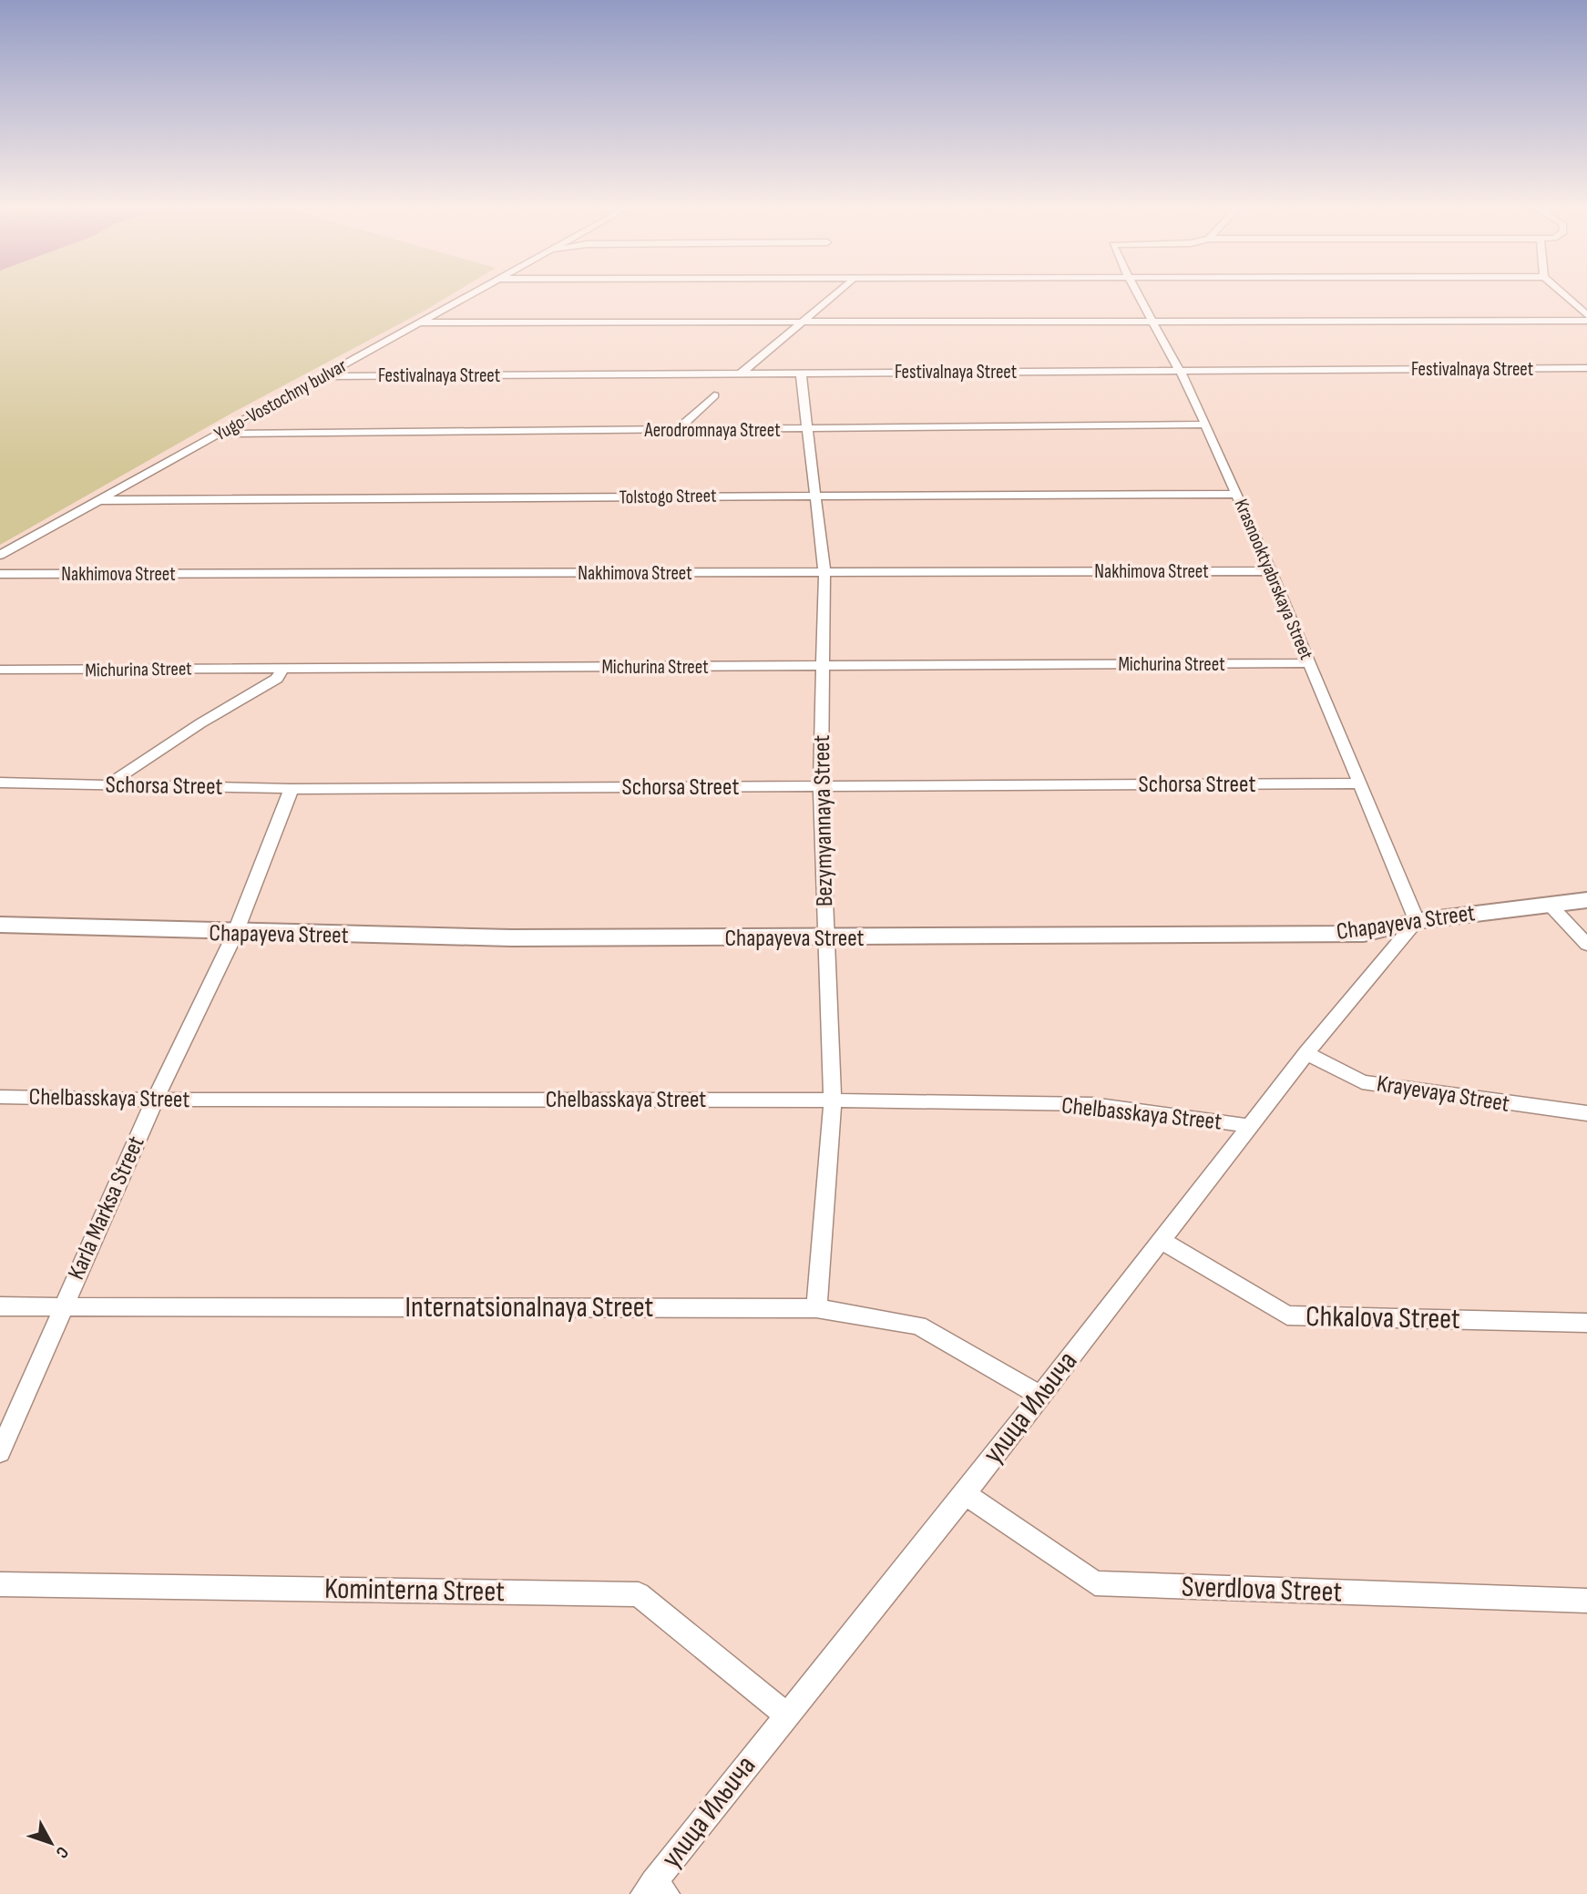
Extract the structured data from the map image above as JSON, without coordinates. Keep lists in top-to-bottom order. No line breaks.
{"streets":{"main road":["Chapayeva Street"],"street":["Festivalnaya Street","Yugo-Vostochny bulvar","Aerodromnaya Street","Tolstogo Street","Nakhimova Street","Krasnooktyabrskaya Street","Michurina Street","Schorsa Street","Bezymyannaya Street","Krayevaya Street","Chelbasskaya Street","Karla Marksa Street","Internatsionalnaya Street","Chkalova Street","улица Ильича","Sverdlova Street","Kominterna Street"]},"crossings":[["Festivalnaya Street","Yugo-Vostochny bulvar"],["Festivalnaya Street","Krasnooktyabrskaya Street"],["Festivalnaya Street","Bezymyannaya Street"],["Yugo-Vostochny bulvar","Aerodromnaya Street"],["Yugo-Vostochny bulvar","Tolstogo Street"],["Aerodromnaya Street","Krasnooktyabrskaya Street"],["Aerodromnaya Street","Bezymyannaya Street"],["Tolstogo Street","Krasnooktyabrskaya Street"],["Tolstogo Street","Bezymyannaya Street"],["Nakhimova Street","Krasnooktyabrskaya Street"],["Nakhimova Street","Bezymyannaya Street"],["Krasnooktyabrskaya Street","Michurina Street"],["Krasnooktyabrskaya Street","Schorsa Street"],["Krasnooktyabrskaya Street","Chapayeva Street"],["Krasnooktyabrskaya Street","улица Ильича"],["Michurina Street","Bezymyannaya Street"],["Schorsa Street","Bezymyannaya Street"],["Schorsa Street","Karla Marksa Street"],["Bezymyannaya Street","Chapayeva Street"],["Bezymyannaya Street","Chelbasskaya Street"],["Bezymyannaya Street","Internatsionalnaya Street"],["Chapayeva Street","Karla Marksa Street"],["Chapayeva Street","улица Ильича"],["Krayevaya Street","улица Ильича"],["Chelbasskaya Street","Karla Marksa Street"],["Chelbasskaya Street","улица Ильича"],["Karla Marksa Street","Internatsionalnaya Street"],["Internatsionalnaya Street","улица Ильича"],["Chkalova Street","улица Ильича"],["улица Ильича","Sverdlova Street"],["улица Ильича","Kominterna Street"]],"north":"bottom right"}
